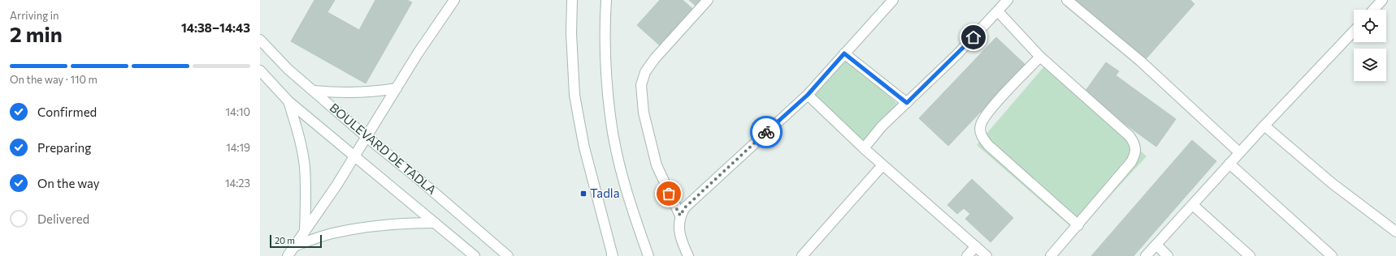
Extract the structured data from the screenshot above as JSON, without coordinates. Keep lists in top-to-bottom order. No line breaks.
{"streets":{"street":["BOULEVARD DE TADLA"]},"places":{"transit":["Tadla"]},"scale_bar":"20 m","page":{"heading":["2 min","Arriving in","14:38–14:43"],"bar":"On the way · 110 m","list":[["Confirmed","14:10"],["Preparing","14:19"],["On the way","14:23"],"Delivered"],"scale":"20 m"}}
